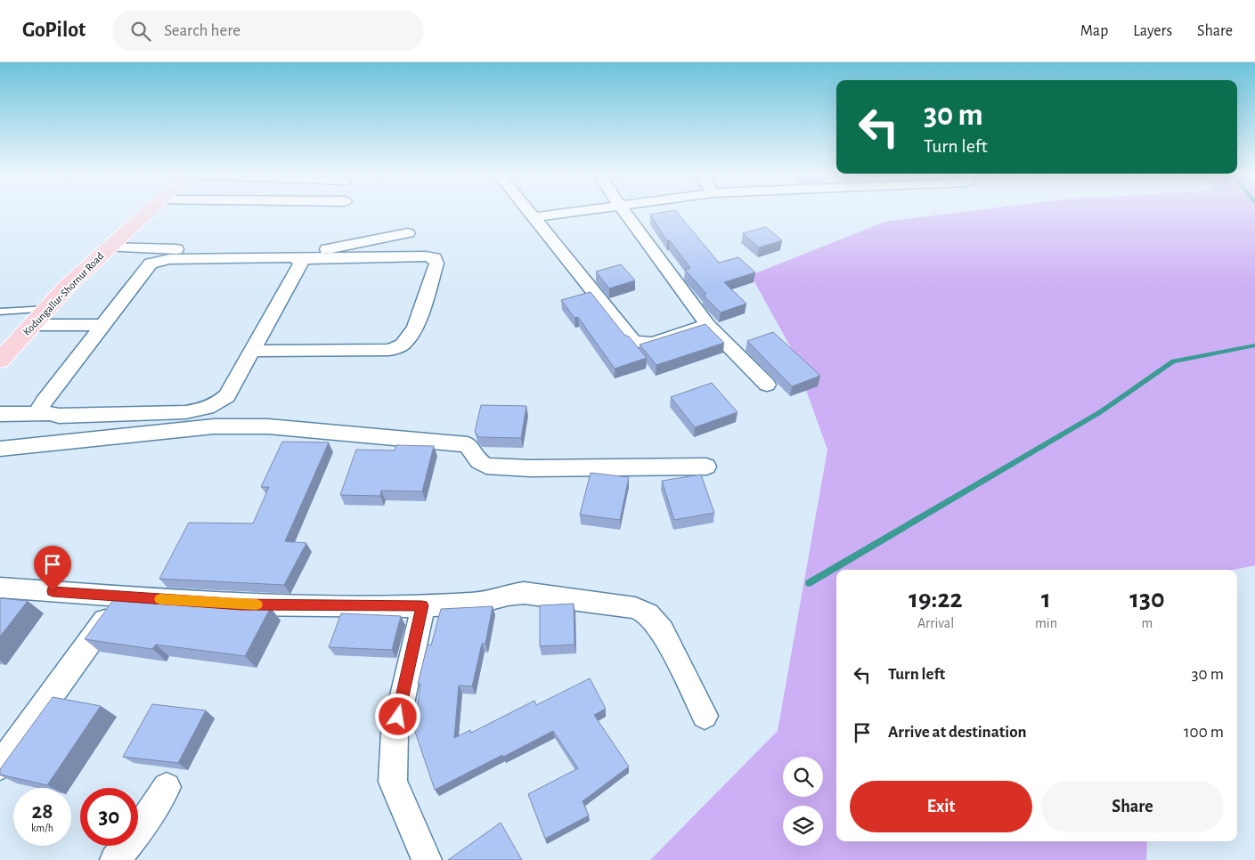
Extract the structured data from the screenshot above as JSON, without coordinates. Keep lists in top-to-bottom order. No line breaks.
{"streets":{"main road":["Kodungallur-Shornur Road"]},"page":{"header":"GoPilot","search":"Search here","nav":["Map","Layers","Share"],"turn":["30 m","Turn left"],"eta":["19:22","Arrival","1","min","130","m"],"list":[{"name":"Turn left","value":"30 m"},{"name":"Arrive at destination","value":"100 m"}],"buttons":["Exit","Share"],"speed":"28 km/h","limit":"30"}}
